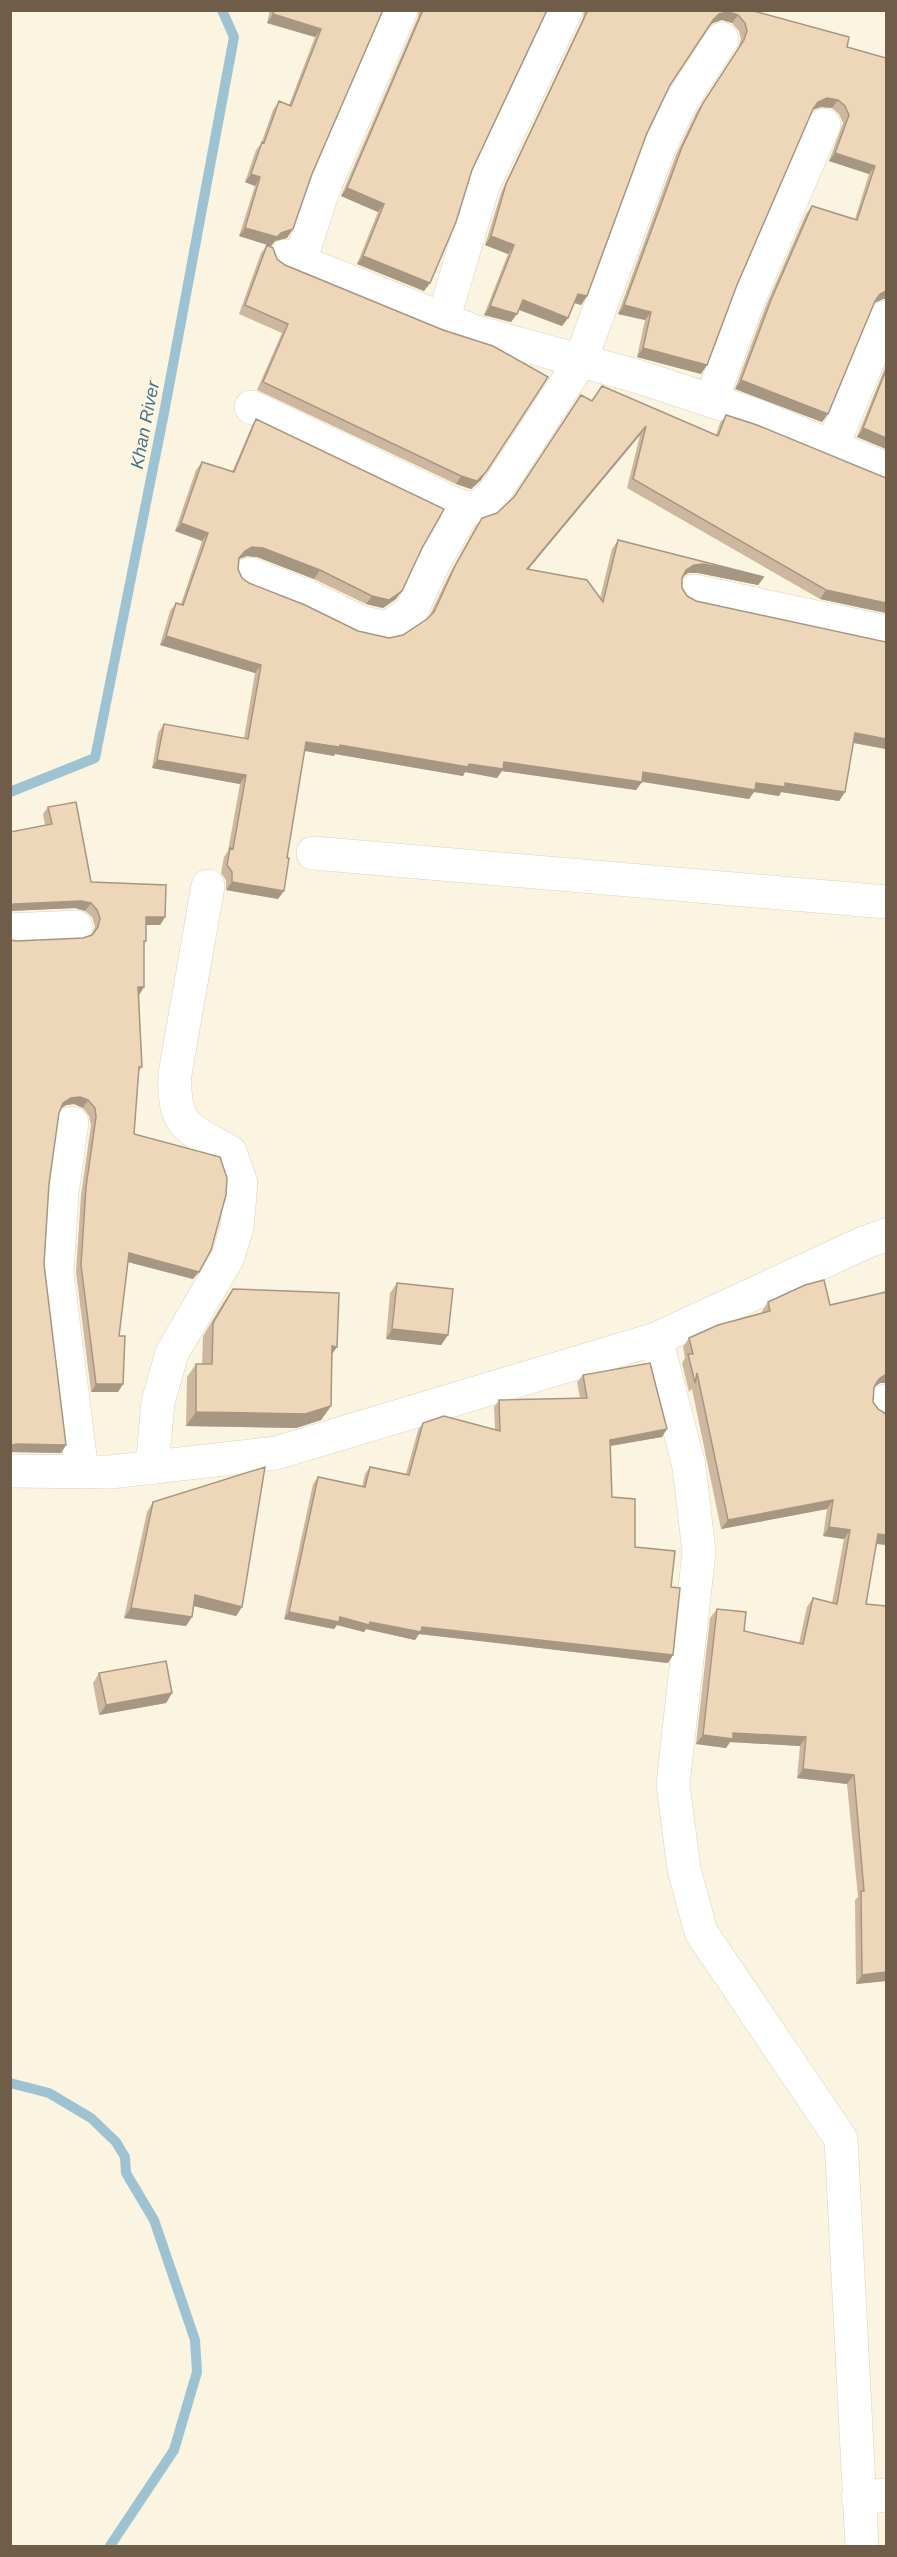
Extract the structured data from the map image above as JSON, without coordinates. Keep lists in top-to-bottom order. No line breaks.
{"water":["Khan River"]}
